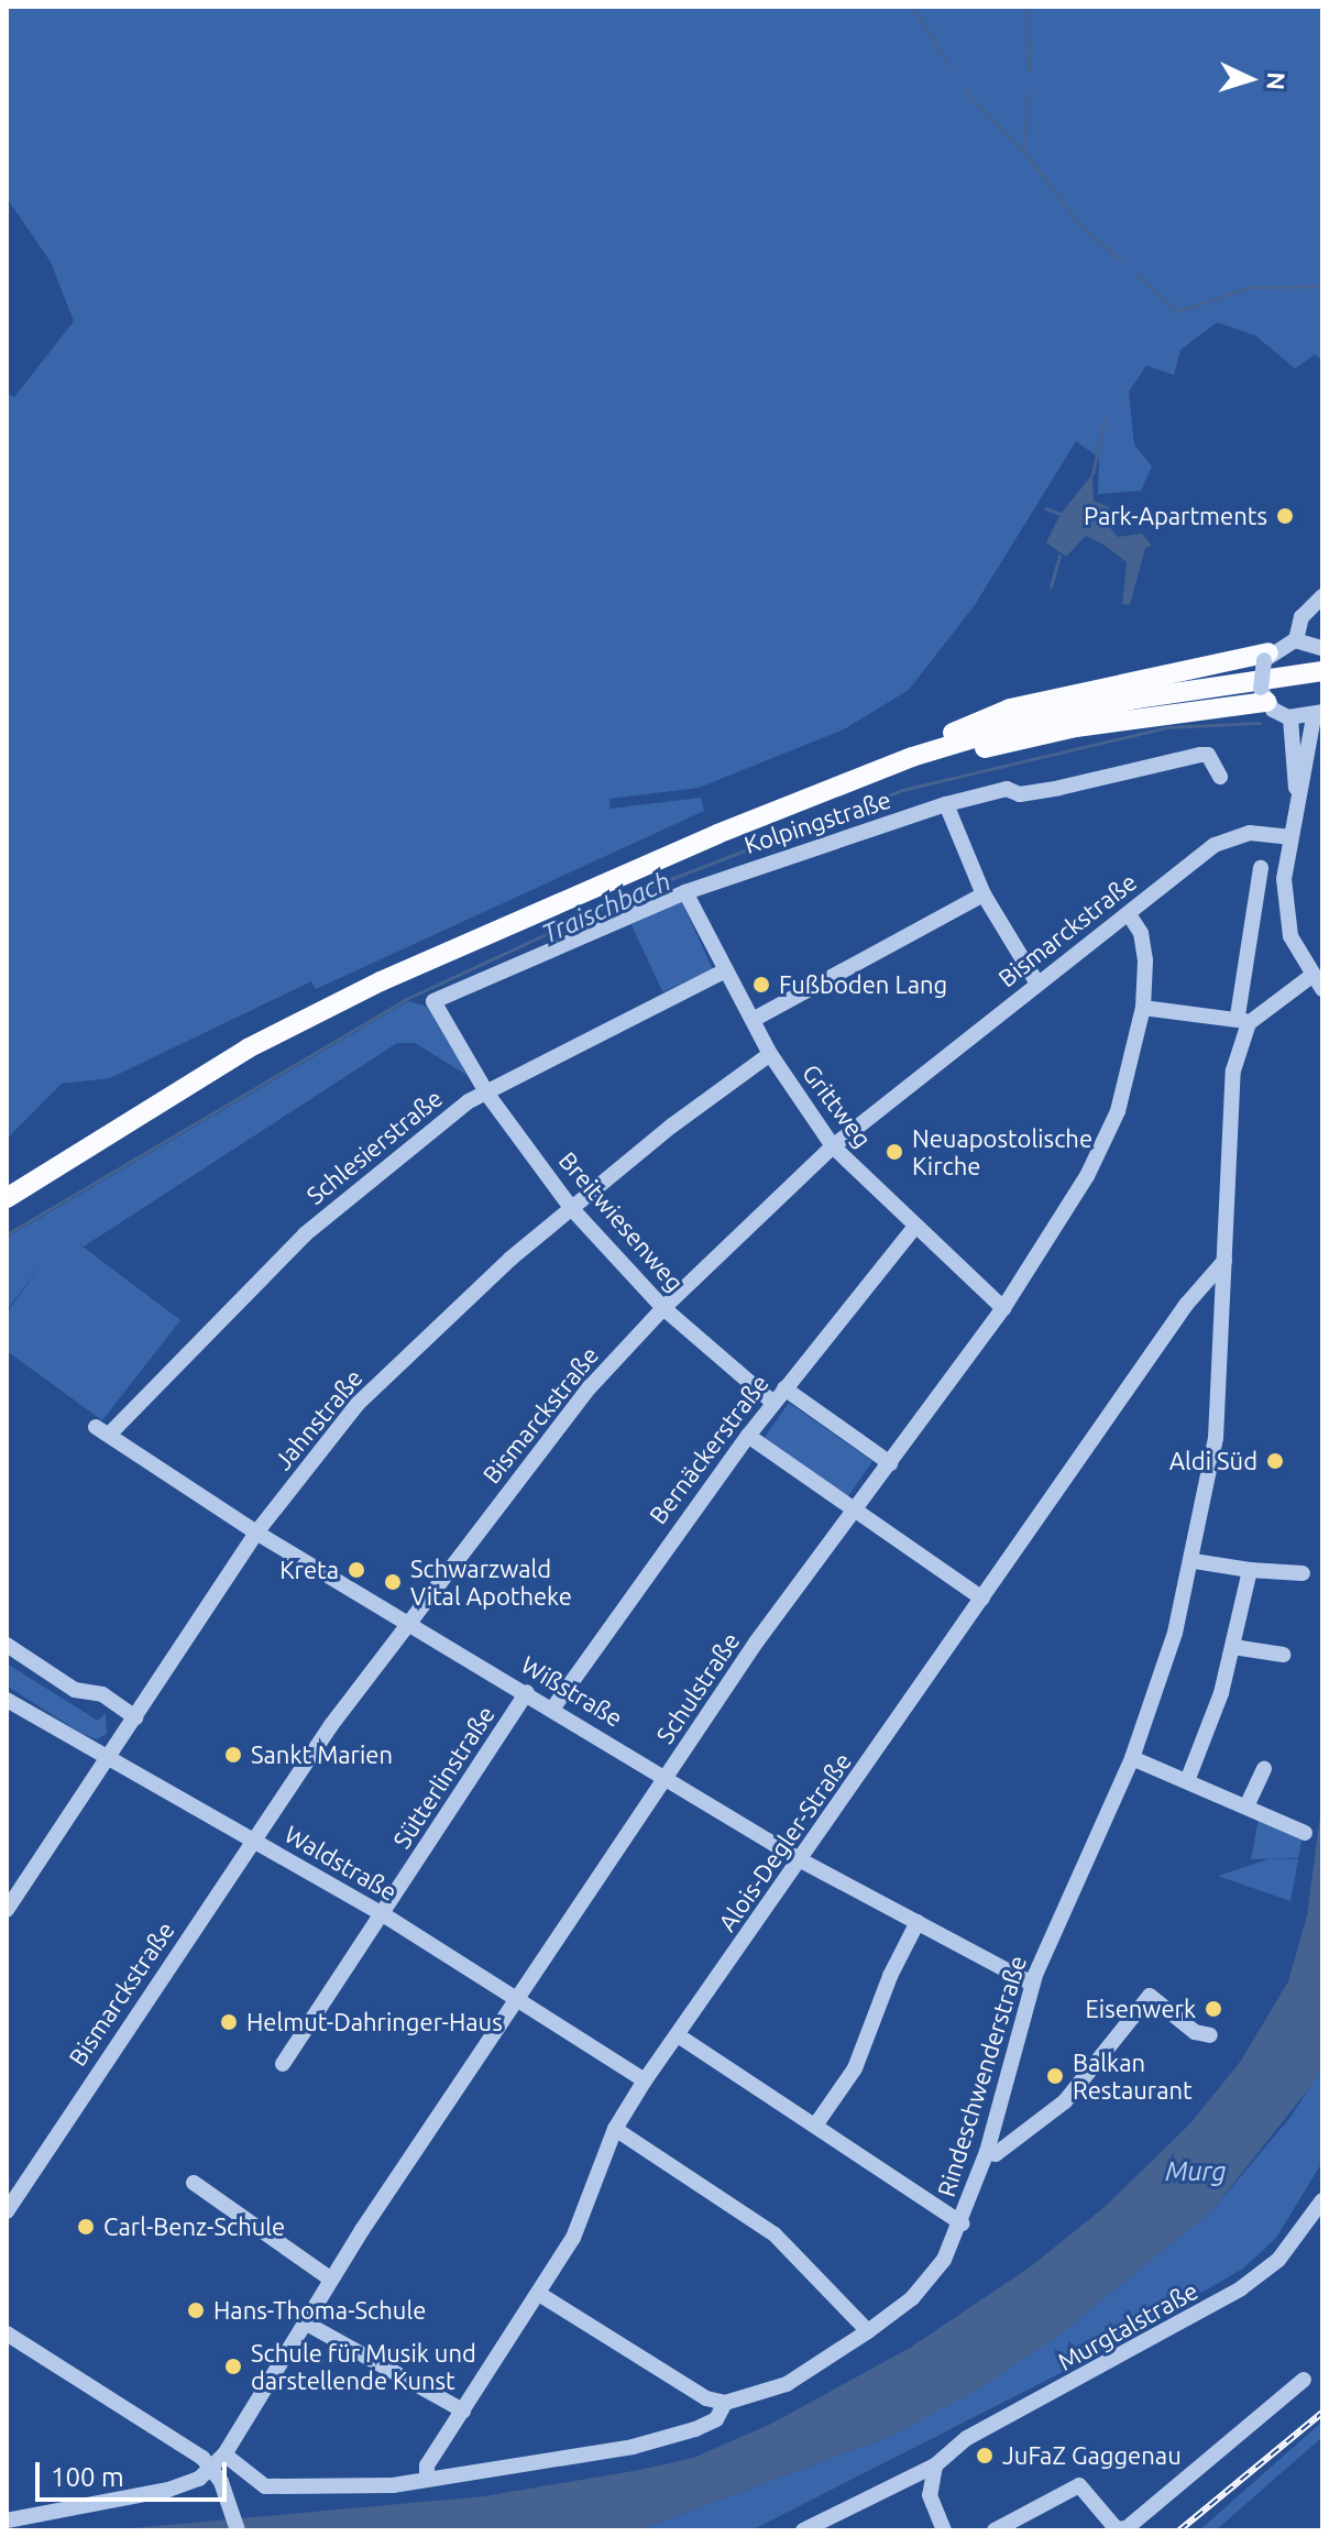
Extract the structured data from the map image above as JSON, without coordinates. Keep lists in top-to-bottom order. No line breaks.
{"streets":{"street":["Kolpingstraße","Bismarckstraße","Grittweg","Schlesierstraße","Breitwiesenweg","Jahnstraße","Bernäckerstraße","Schulstraße","Wißstraße","Sütterlinstraße","Alois-Degler-Straße","Waldstraße","Rindeschwenderstraße","Murgtalstraße"]},"crossings":[["Kolpingstraße","Grittweg"],["Kolpingstraße","Breitwiesenweg"],["Bismarckstraße","Grittweg"],["Bismarckstraße","Breitwiesenweg"],["Bismarckstraße","Schulstraße"],["Bismarckstraße","Wißstraße"],["Bismarckstraße","Waldstraße"],["Grittweg","Schlesierstraße"],["Grittweg","Jahnstraße"],["Grittweg","Bernäckerstraße"],["Grittweg","Schulstraße"],["Schlesierstraße","Breitwiesenweg"],["Schlesierstraße","Wißstraße"],["Breitwiesenweg","Jahnstraße"],["Breitwiesenweg","Bernäckerstraße"],["Jahnstraße","Wißstraße"],["Jahnstraße","Waldstraße"],["Bernäckerstraße","Wißstraße"],["Schulstraße","Wißstraße"],["Schulstraße","Waldstraße"],["Schulstraße","Rindeschwenderstraße"],["Wißstraße","Sütterlinstraße"],["Wißstraße","Alois-Degler-Straße"],["Wißstraße","Rindeschwenderstraße"],["Sütterlinstraße","Waldstraße"],["Alois-Degler-Straße","Waldstraße"],["Alois-Degler-Straße","Rindeschwenderstraße"]],"water":["Traischbach","Murg"],"places":["Park-Apartments","Fußboden Lang","Neuapostolische Kirche","Aldi Süd","Kreta","Schwarzwald Vital Apotheke","Sankt Marien","Eisenwerk","Helmut-Dahringer-Haus","Balkan Restaurant","Carl-Benz-Schule","Hans-Thoma-Schule","Schule für Musik und darstellende Kunst","JuFaZ Gaggenau"],"scale_bar":"100 m","north":"right"}
